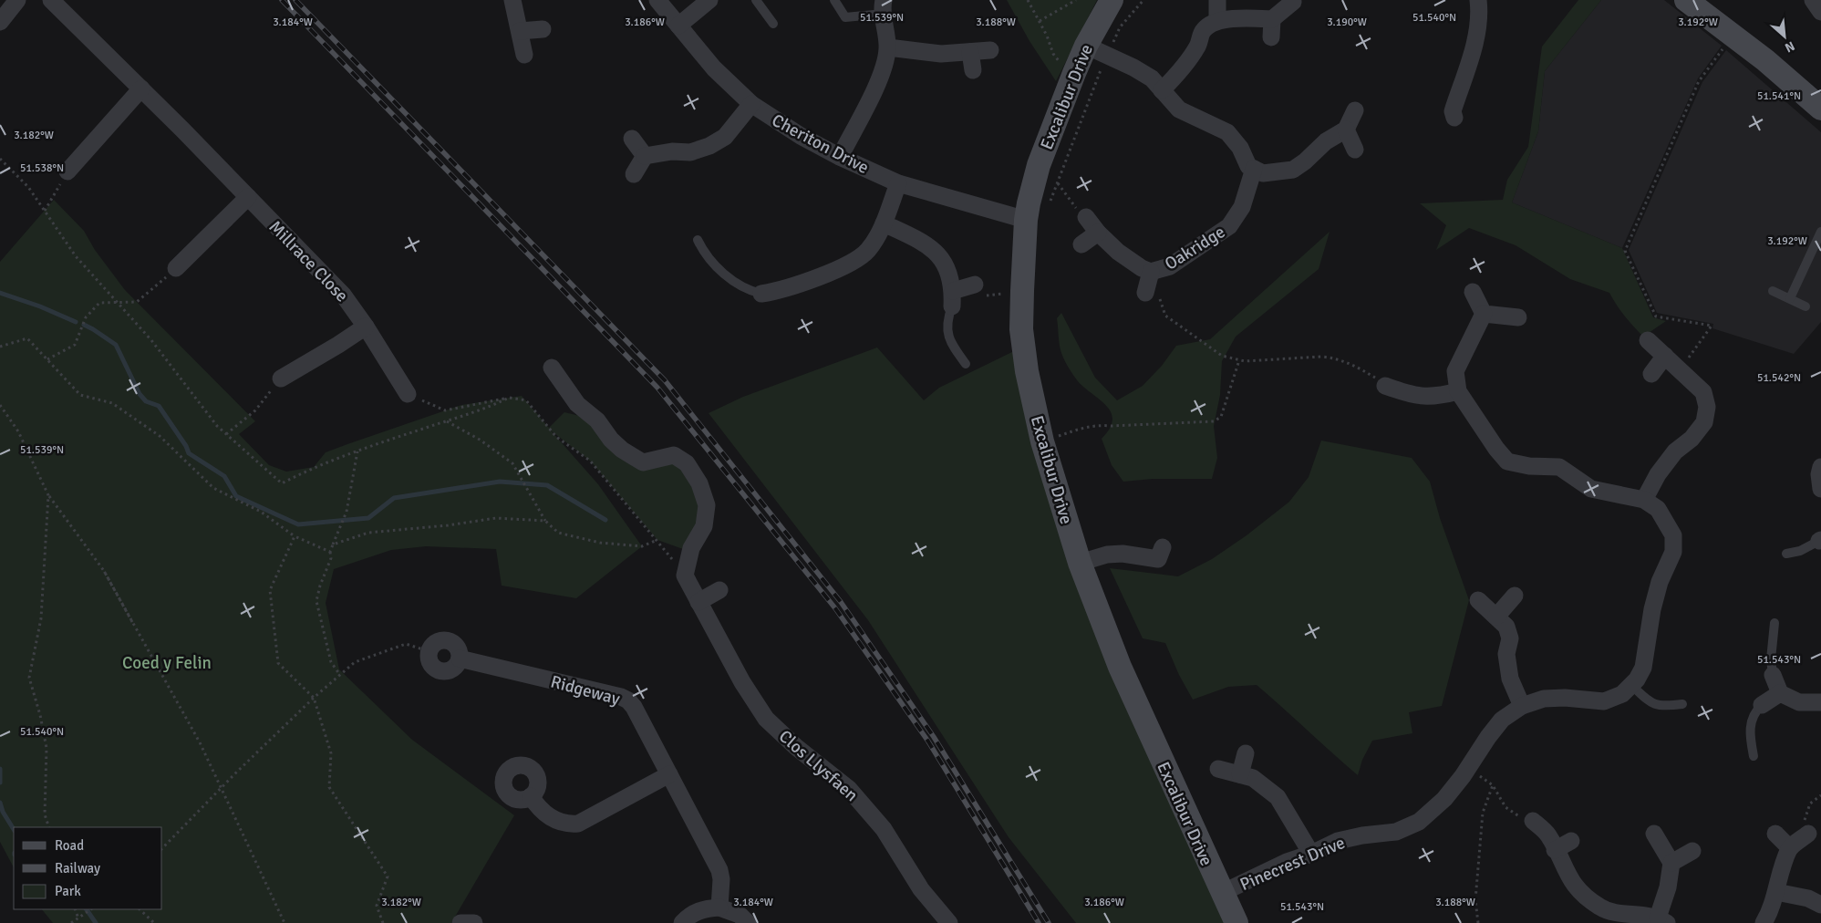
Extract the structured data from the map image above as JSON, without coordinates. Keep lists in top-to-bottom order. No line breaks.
{"streets":{"street":["Excalibur Drive","Cheriton Drive","Oakridge","Millrace Close","Ridgeway","Clos Llysfaen","Pinecrest Drive"]},"crossings":[["Excalibur Drive","Cheriton Drive"],["Excalibur Drive","Pinecrest Drive"]],"parks":["Coed y Felin"],"legend":["Road","Railway","Park"],"north":"bottom right","coordinates":["51.539°N","51.540°N","3.184°W","3.186°W","3.188°W","3.190°W","3.192°W","51.541°N","3.182°W","51.538°N","51.542°N","51.543°N"]}
